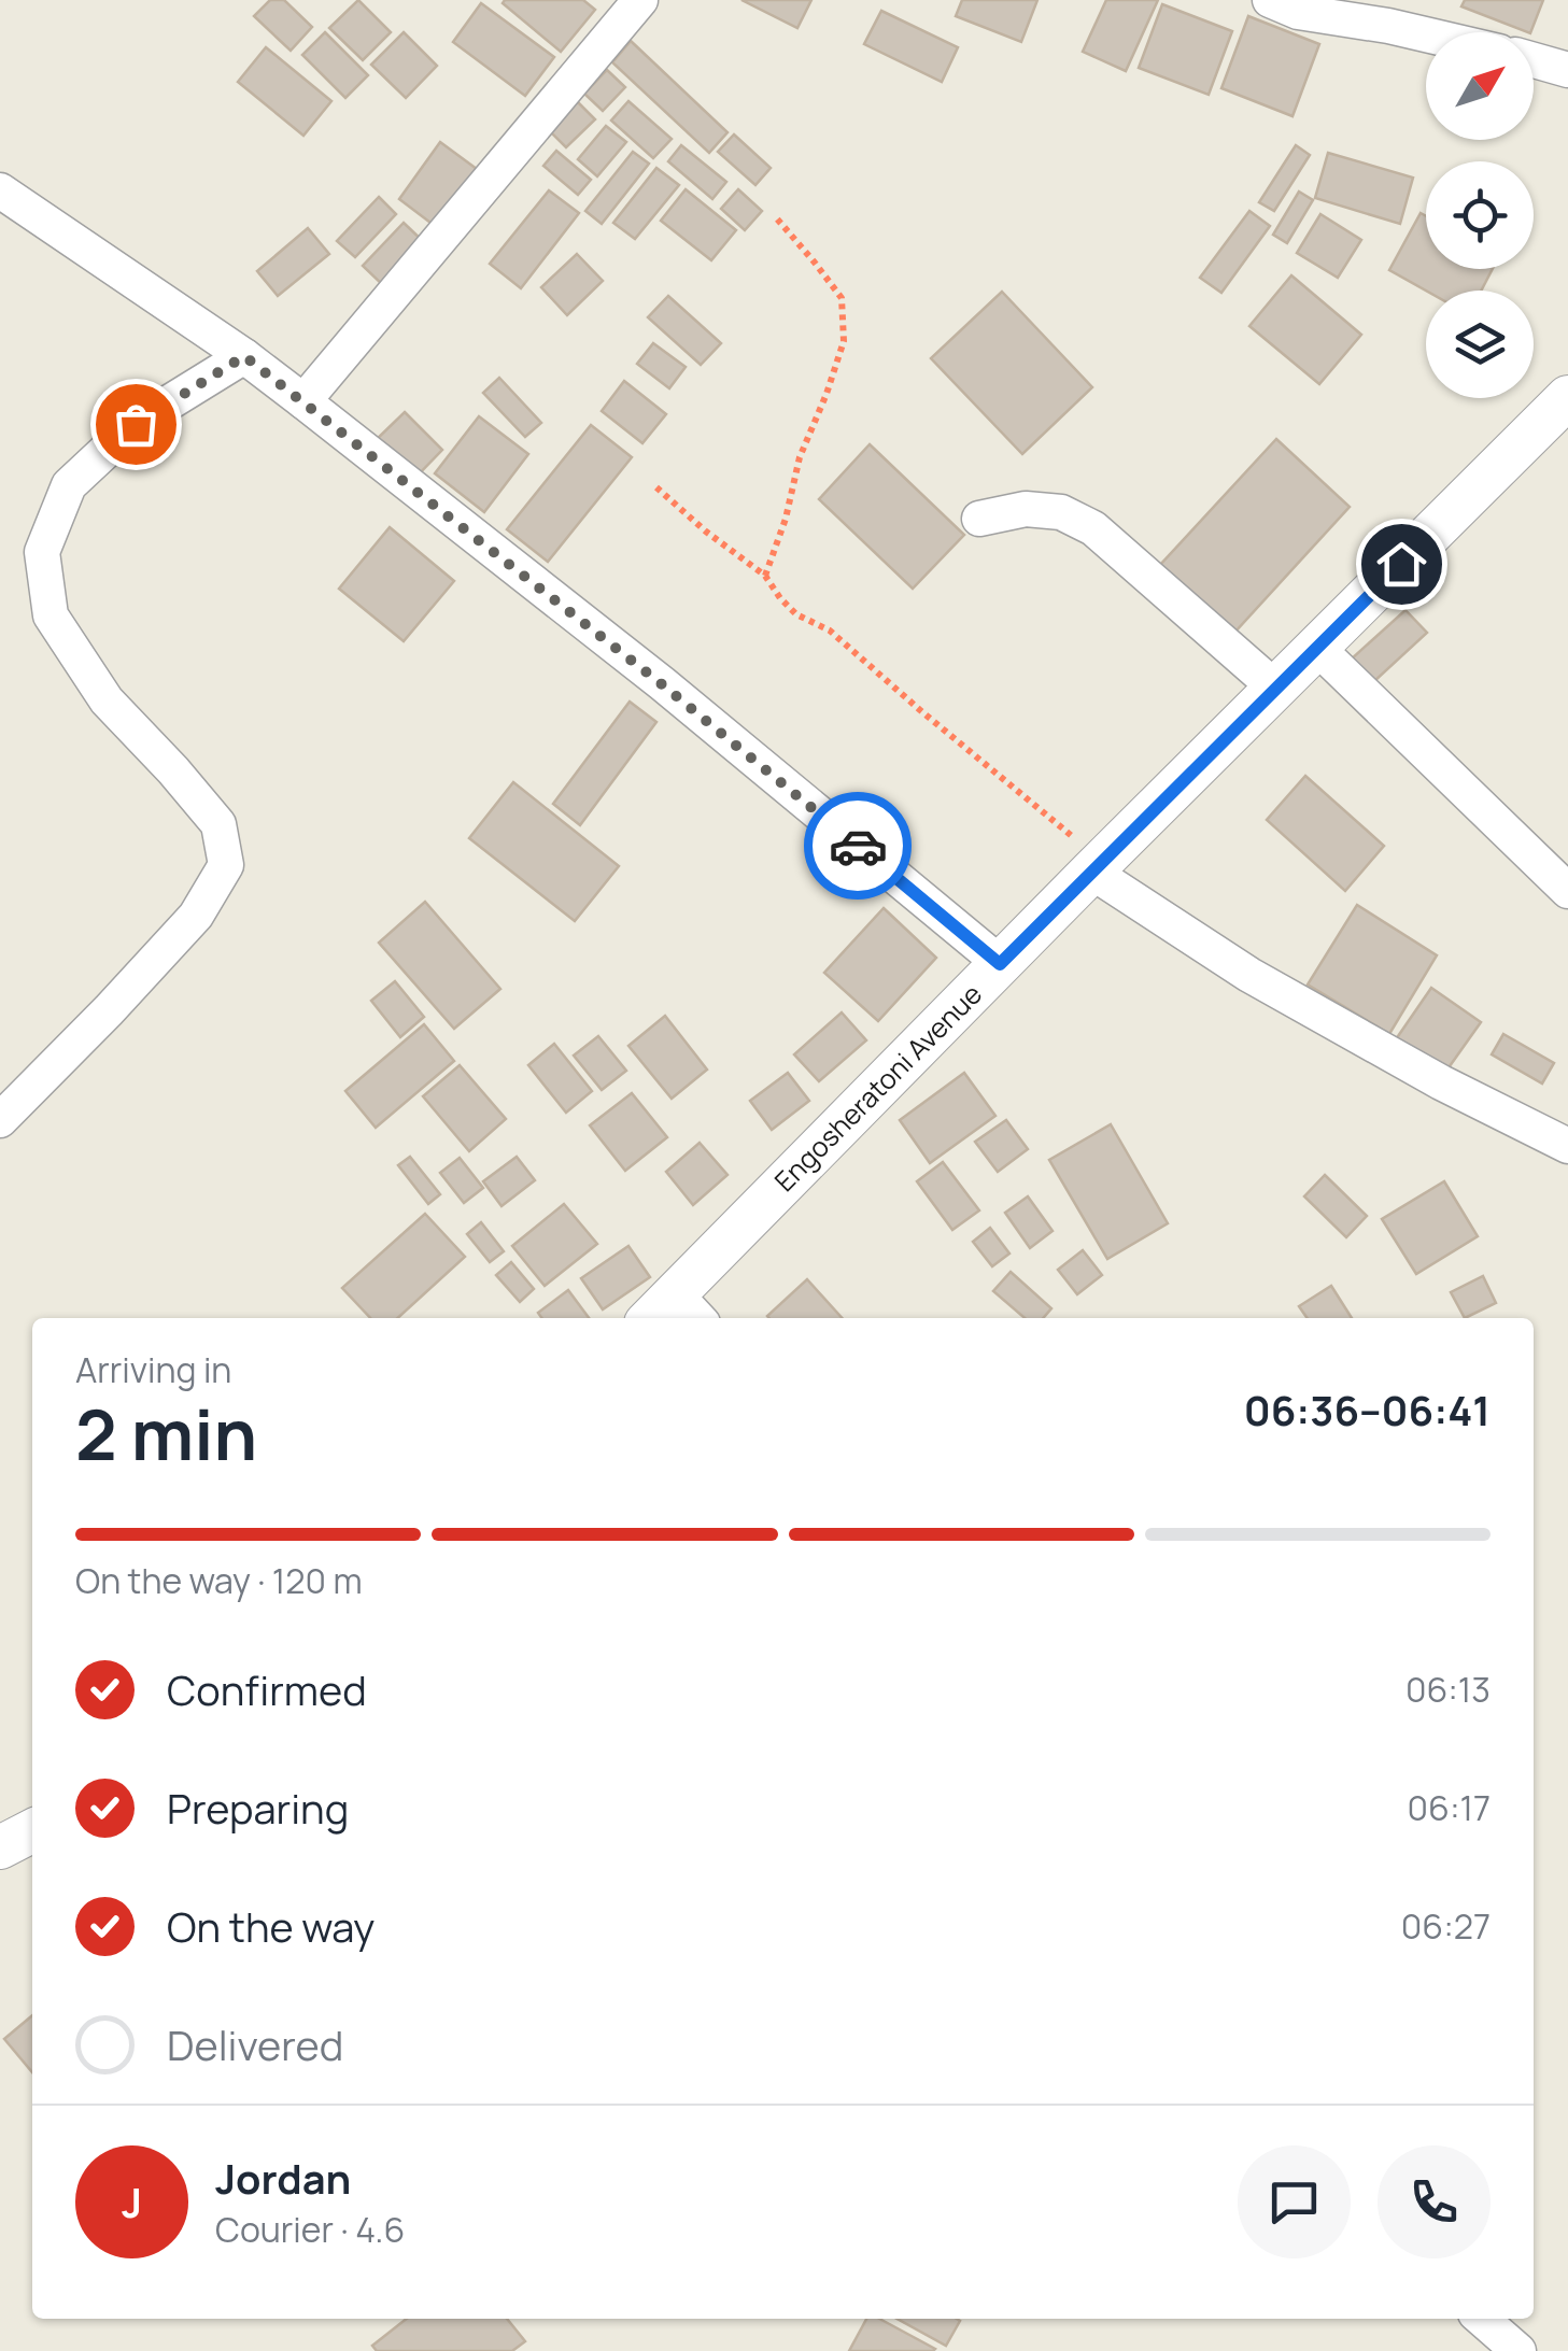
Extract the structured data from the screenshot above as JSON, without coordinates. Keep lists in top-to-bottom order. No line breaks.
{"streets":{"street":["Engosheratoni Avenue"]},"north":"top right","page":{"heading":["2 min","Arriving in","06:36–06:41"],"panel":["Jordan","Courier · 4.6"],"bar":"On the way · 120 m","list":[["Confirmed","06:13"],["Preparing","06:17"],["On the way","06:27"],"Delivered"],"round":"J"}}
